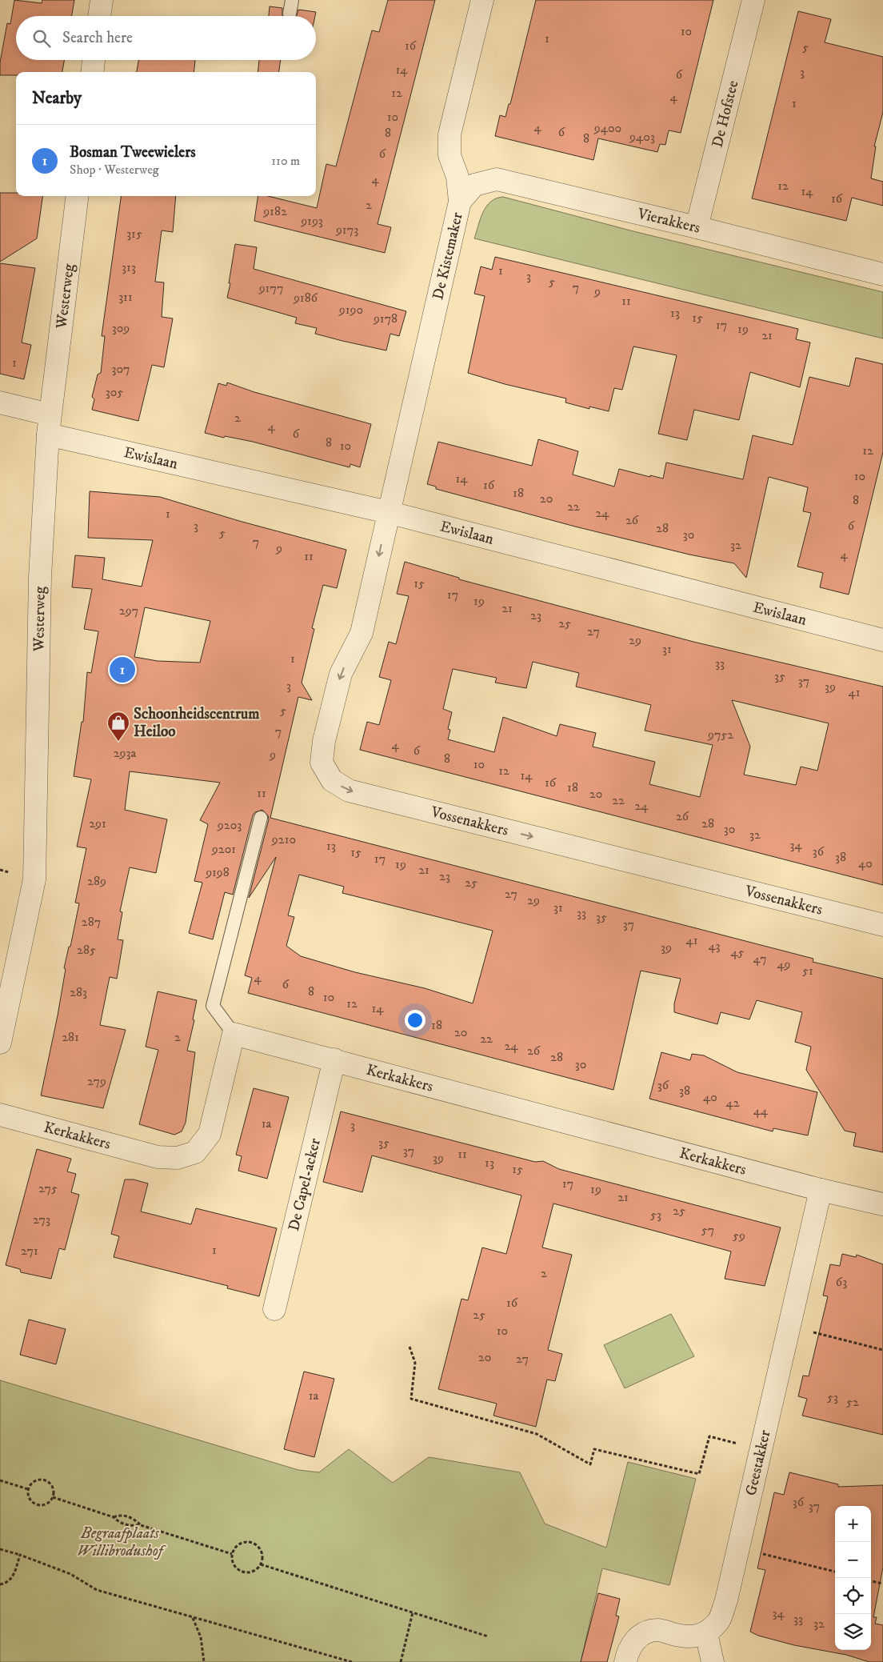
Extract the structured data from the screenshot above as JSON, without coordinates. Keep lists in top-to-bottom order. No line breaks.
{"streets":{"street":["De Hofstee","Vierakkers","De Kistemaker","Westerweg","Ewislaan","Vossenakkers","Kerkakkers","De Capel-acker","Geestakker"]},"crossings":[["De Hofstee","Vierakkers"],["Vierakkers","De Kistemaker"],["De Kistemaker","Ewislaan"],["De Kistemaker","Vossenakkers"],["Westerweg","Ewislaan"],["Ewislaan","Vossenakkers"],["Kerkakkers","De Capel-acker"],["Kerkakkers","Geestakker"]],"parks":["Begraafplaats Willibrodushof"],"places":{"shop":["Schoonheidscentrum Heiloo"]},"house_numbers":["10","1","16","5","14","3","6","12","4","1","10","4","9400","6","8","9403","8","6","4","12","14","16","2","9182","9193","9173","315","313","1","3","5","7","9177","9","311","9186","11","9190","13","15","9178","17","309","19","21","1","307","305","2","4","6","8","10","12","10","14","16","18","20","8","22","24","1","26","3","6","28","5","30","7","32","9","4","11","15","17","19","21","297","23","25","27","29","31","1","33","35","37","3","39","41","5","7","9752","4","6","293a","9","8","10","12","14","16","18","11","20","22","24","26","291","28","9203","30","32","9210","34","13","9201","36","15","38","17","40","19","21","9198","23","289","25","27","29","31","33","35","287","37","41","43","39","285","45","47","49","51","4","6","8","283","10","12","14","18","20","281","2","22","24","26","28","30","279","36","38","40","42","44","1a","3","35","37","11","39","13","15","17","275","19","21","25","53","273","57","59","1","271","2","63","16","25","10","20","27","1a","53","52","36","37","34","33","32"],"page":{"search":"Search here","heading":"Nearby","list":[{"mark":"1","name":"Bosman Tweewielers","note":"Shop · Westerweg","value":"110 m"}],"pins":"1","map_buttons":["+","−"]}}
